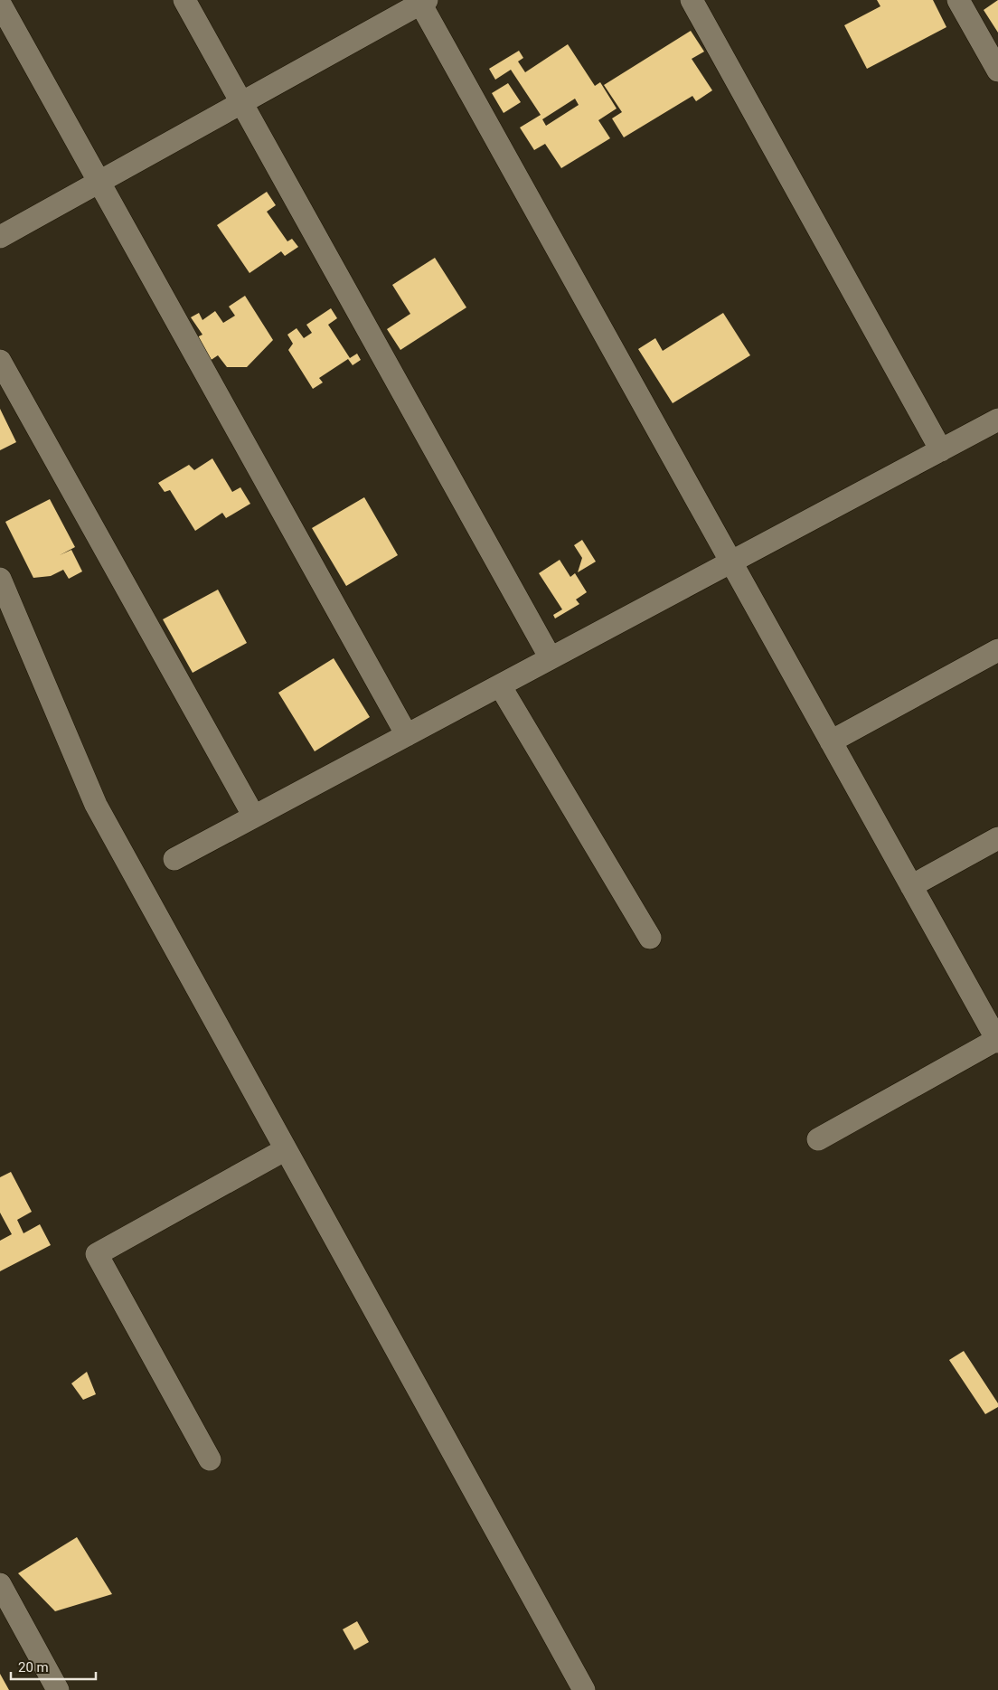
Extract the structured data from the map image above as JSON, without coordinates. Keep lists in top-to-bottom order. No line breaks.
{"scale_bar":"20 m"}
